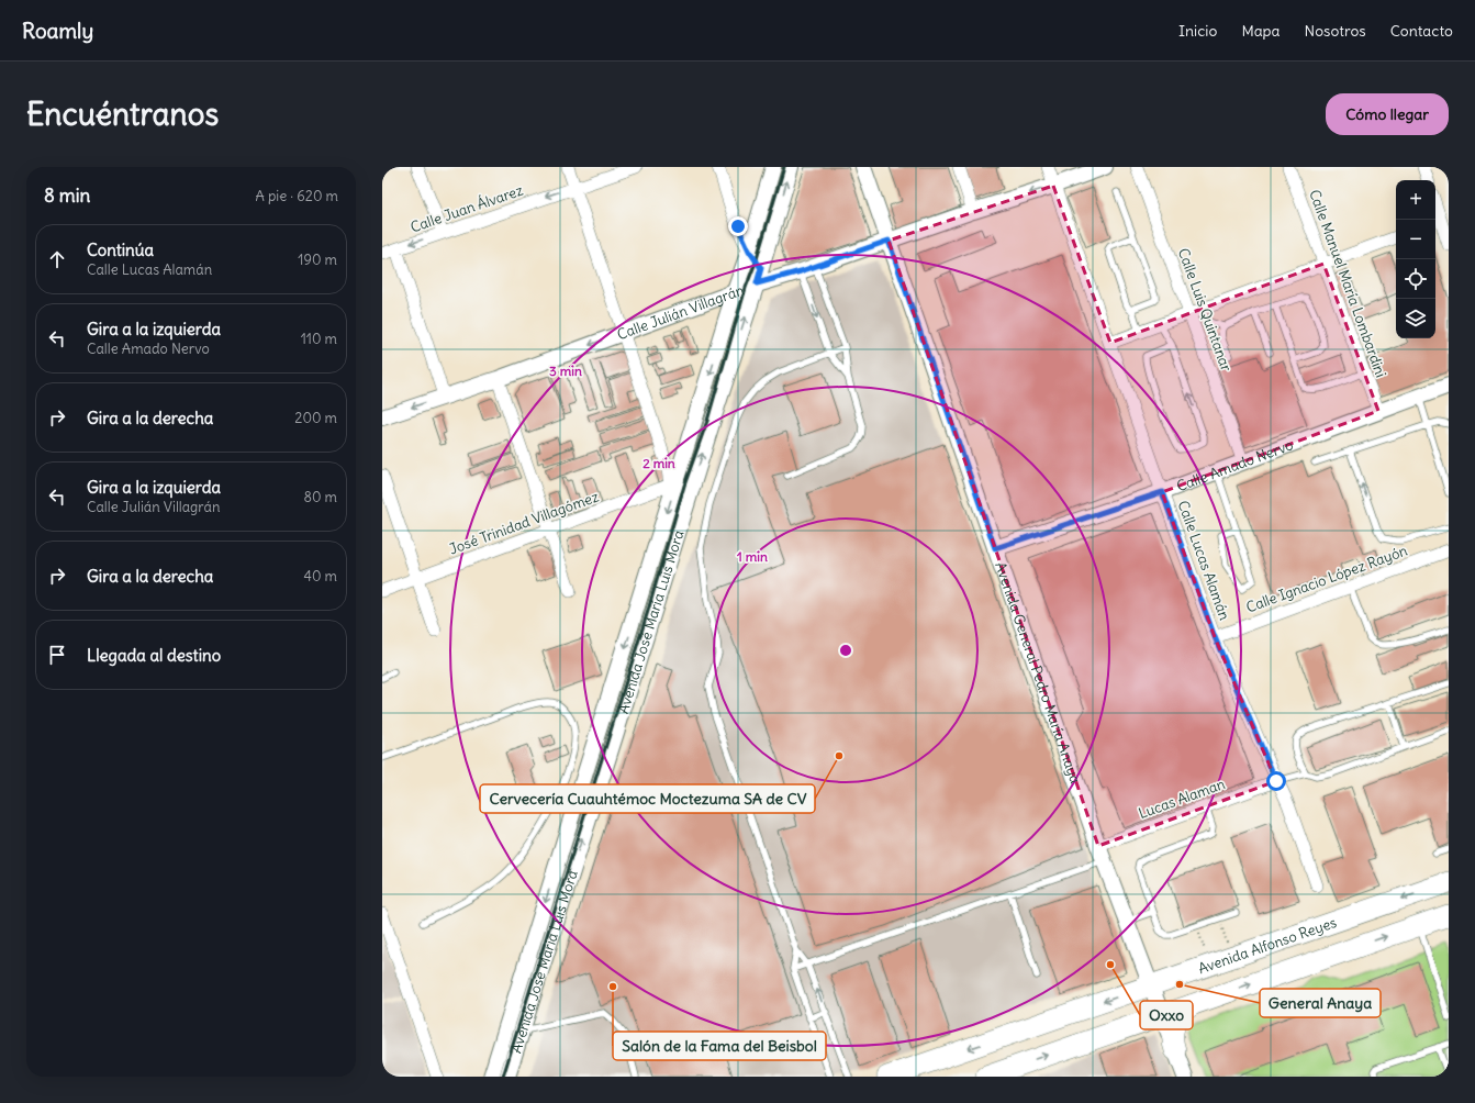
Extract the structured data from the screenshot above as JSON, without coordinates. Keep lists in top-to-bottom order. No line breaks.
{"streets":{"highway":["Avenida Alfonso Reyes"],"street":["Calle Juan Álvarez","Calle Manuel María Lombardini","Calle Luis Quintanar","Calle Julián Villagrán","Calle Amado Nervo","José Trinidad Villagómez","Calle Lucas Alamán","Calle Ignacio López Rayón","Avenida José María Luis Mora","Avenida General Pedro María Anaya","Lucas Alaman"]},"crossings":[["Calle Manuel María Lombardini","Calle Amado Nervo"],["Calle Luis Quintanar","Calle Amado Nervo"],["Calle Julián Villagrán","Calle Lucas Alamán"],["Calle Julián Villagrán","Avenida José María Luis Mora"],["Calle Julián Villagrán","Avenida General Pedro María Anaya"],["Calle Amado Nervo","Calle Lucas Alamán"],["Calle Amado Nervo","Avenida General Pedro María Anaya"],["José Trinidad Villagómez","Avenida José María Luis Mora"],["Calle Lucas Alamán","Calle Ignacio López Rayón"],["Calle Lucas Alamán","Lucas Alaman"],["Avenida General Pedro María Anaya","Lucas Alaman"],["Avenida General Pedro María Anaya","Avenida Alfonso Reyes"]],"one_way":["Calle Juan Álvarez","Calle Julián Villagrán"],"places":["Cervecería Cuauhtémoc Moctezuma SA de CV","Oxxo","General Anaya","Salón de la Fama del Beisbol"],"page":{"header":"Roamly","nav":["Inicio","Mapa","Nosotros","Contacto"],"buttons":"Cómo llegar","title":"Encuéntranos","heading":["8 min","A pie · 620 m"],"map_buttons":["+","−"],"list":[["Continúa","Calle Lucas Alamán","190 m"],["Gira a la izquierda","Calle Amado Nervo","110 m"],["Gira a la derecha","200 m"],["Gira a la izquierda","Calle Julián Villagrán","80 m"],["Gira a la derecha","40 m"],"Llegada al destino"]},"rings":["3 min","2 min","1 min"]}
